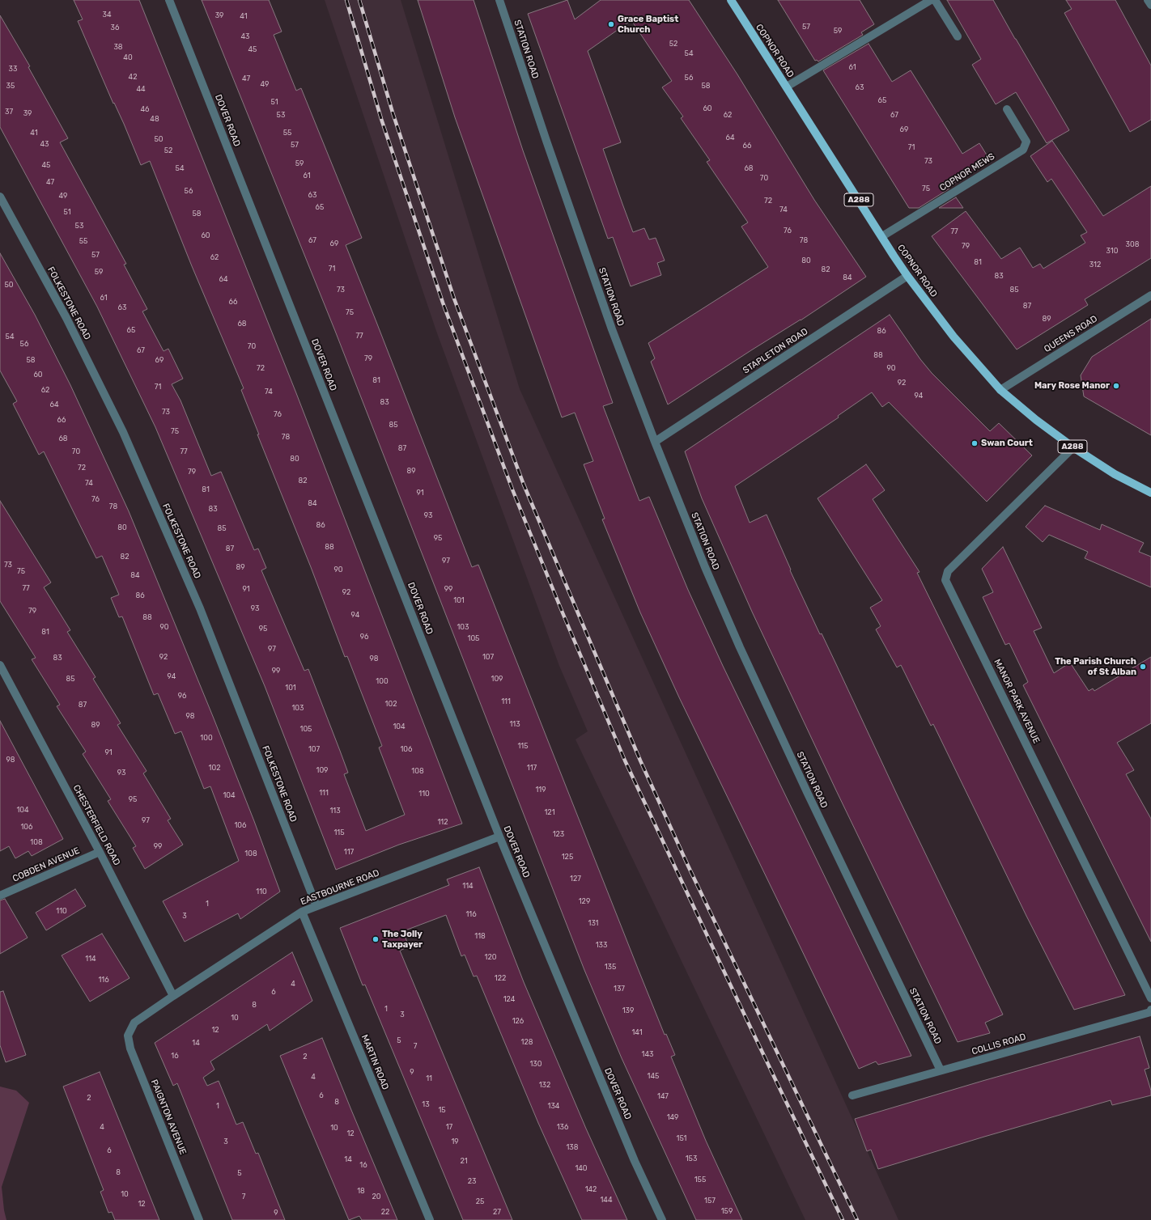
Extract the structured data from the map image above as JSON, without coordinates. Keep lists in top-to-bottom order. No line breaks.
{"streets":{"main road":["COPNOR ROAD","A288"],"street":["STATION ROAD","DOVER ROAD","COPNOR MEWS","FOLKESTONE ROAD","QUEENS ROAD","STAPLETON ROAD","MANOR PARK AVENUE","CHESTERFIELD ROAD","COBDEN AVENUE","EASTBOURNE ROAD","COLLIS ROAD","MARTIN ROAD","PAIGNTON AVENUE"]},"crossings":[["STATION ROAD","STAPLETON ROAD"],["STATION ROAD","COLLIS ROAD"],["COPNOR ROAD","COPNOR MEWS"],["COPNOR ROAD","QUEENS ROAD"],["COPNOR ROAD","STAPLETON ROAD"],["COPNOR ROAD","MANOR PARK AVENUE"],["DOVER ROAD","EASTBOURNE ROAD"],["FOLKESTONE ROAD","EASTBOURNE ROAD"],["CHESTERFIELD ROAD","COBDEN AVENUE"],["CHESTERFIELD ROAD","EASTBOURNE ROAD"],["EASTBOURNE ROAD","MARTIN ROAD"],["EASTBOURNE ROAD","PAIGNTON AVENUE"]],"places":["Grace Baptist Church","Mary Rose Manor","Swan Court","The Parish Church of St Alban","The Jolly Taxpayer"],"house_numbers":["34","39","41","57","36","59","43","52","38","45","54","40","61","33","42","56","47","49","35","58","63","44","65","51","60","46","37","39","53","62","67","48","69","41","55","64","50","43","57","66","71","52","73","59","45","54","68","61","70","47","75","56","63","49","72","65","74","51","58","53","76","77","60","67","78","55","69","308","79","310","57","62","80","81","312","71","82","59","83","84","64","50","73","85","61","66","87","63","75","89","68","65","86","77","54","56","70","67","88","79","58","69","72","90","60","81","92","71","62","74","94","83","64","73","76","66","85","75","78","68","87","70","77","80","72","89","79","82","74","81","91","76","84","78","83","93","86","80","85","95","88","87","82","97","73","89","90","75","84","77","91","99","92","86","101","93","79","94","88","90","103","95","81","96","105","97","92","107","83","98","99","94","85","109","100","101","96","111","102","87","103","98","113","89","104","105","100","115","107","106","91","98","102","117","109","108","93","119","111","110","104","95","104","113","121","97","112","106","106","115","123","108","99","117","108","125","127","114","110","129","1","110","116","3","131","118","133","120","114","135","122","116","4","137","6","124","8","1","139","3","10","126","12","141","5","128","14","7","143","16","2","130","9","145","4","11","132","6","147","2","8","13","1","134","15","149","4","17","136","10","12","151","3","19","138","6","153","14","21","16","140","8","5","155","23","142","18","10","7","20","144","157","25","12","159","22","27","9"]}
